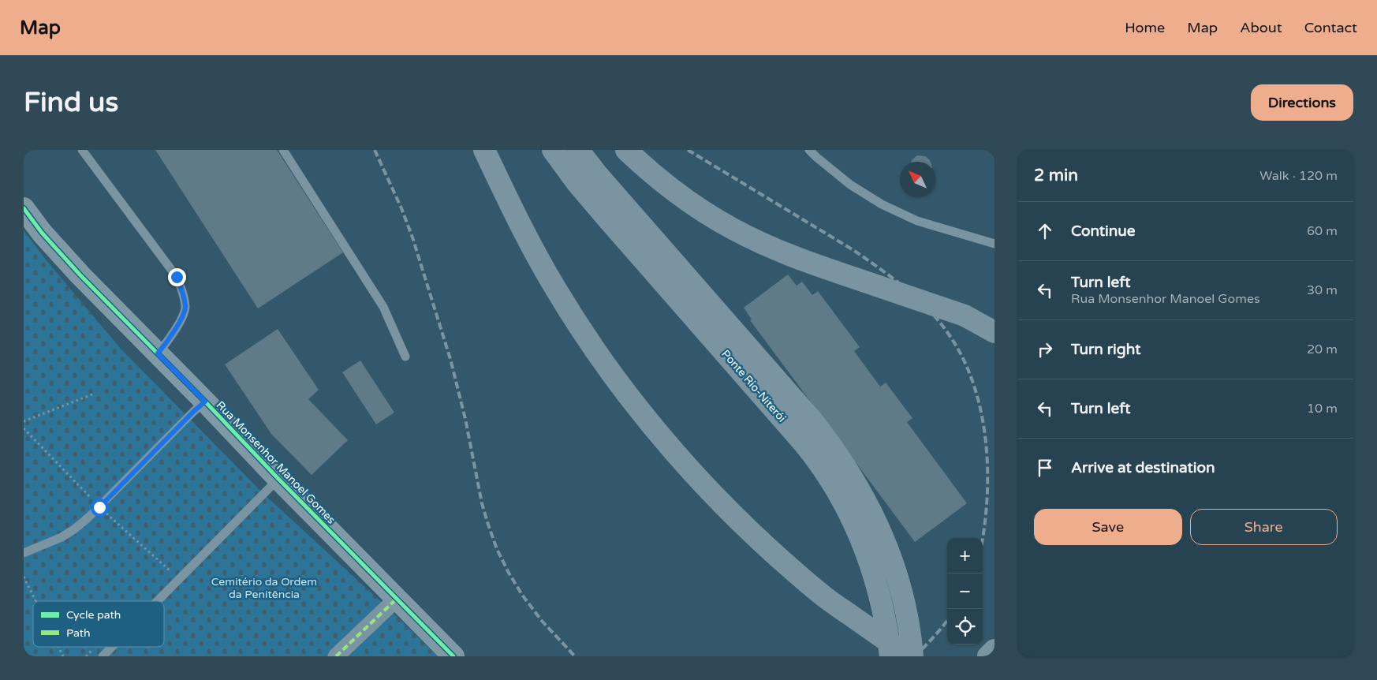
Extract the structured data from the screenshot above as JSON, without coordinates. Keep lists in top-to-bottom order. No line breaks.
{"streets":{"highway":["Ponte Rio-Niterói"],"street":["Rua Monsenhor Manoel Gomes"]},"parks":["Cemitério da Ordem da Penitência"],"legend":["Cycle path","Path"],"north":"top left","page":{"header":"Map","nav":["Home","Map","About","Contact"],"buttons":["Directions",["Save","Share"]],"title":"Find us","heading":["2 min","Walk · 120 m"],"list":[["Continue","60 m"],["Turn left","Rua Monsenhor Manoel Gomes","30 m"],["Turn right","20 m"],["Turn left","10 m"],"Arrive at destination"],"map_buttons":["+","−"]}}
